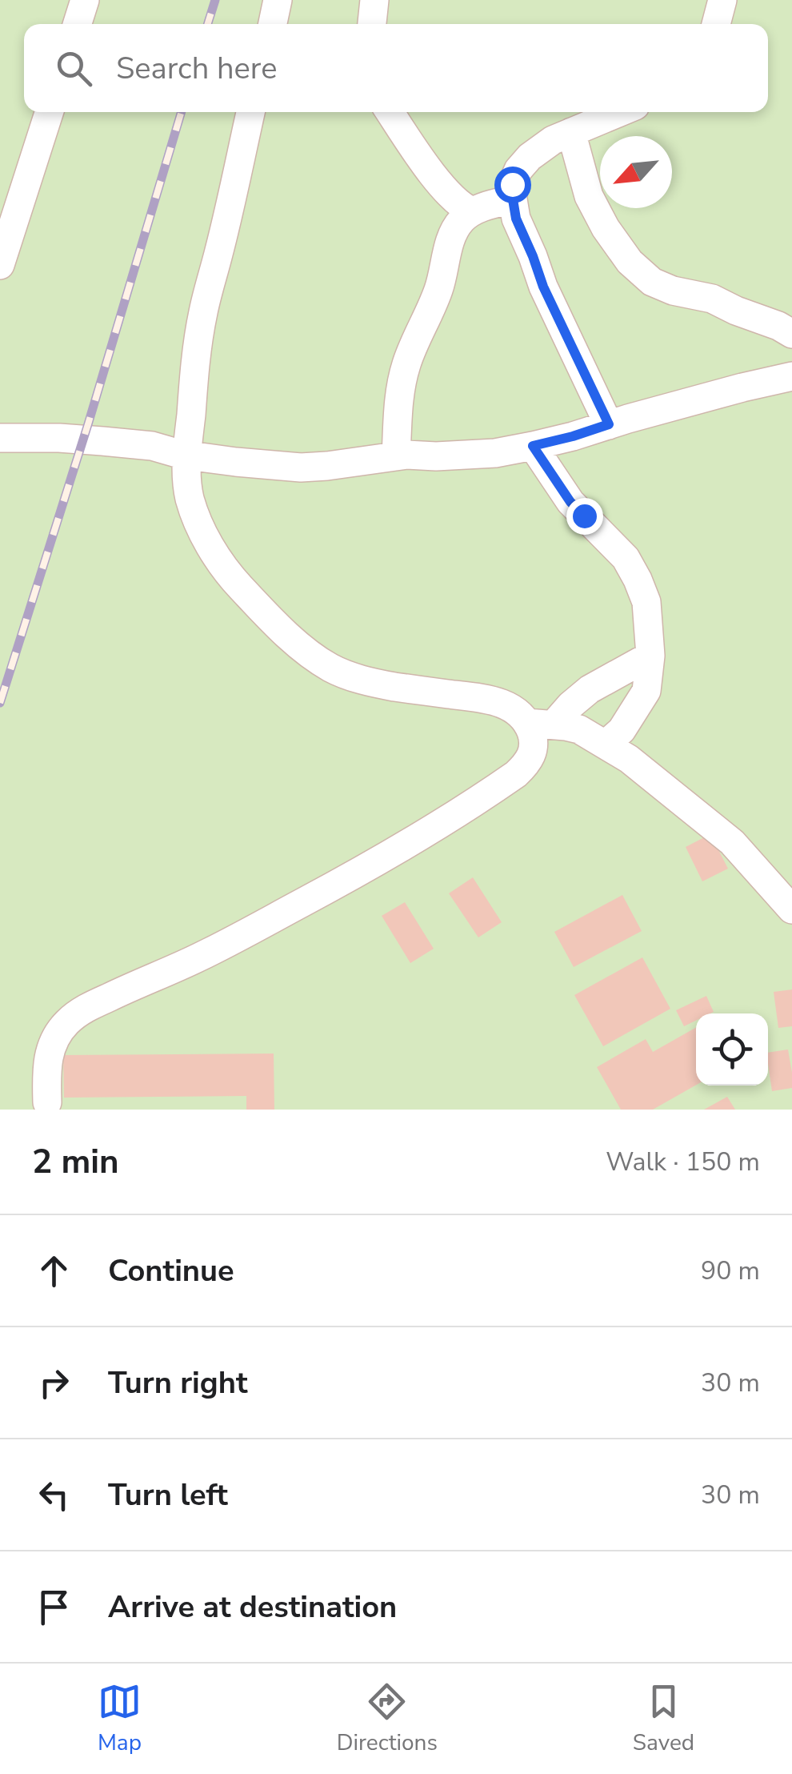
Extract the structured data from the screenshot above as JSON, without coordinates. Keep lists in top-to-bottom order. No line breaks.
{"north":"bottom left","page":{"search":"Search here","heading":["2 min","Walk · 150 m"],"list":[["Continue","90 m"],["Turn right","30 m"],["Turn left","30 m"],"Arrive at destination"],"nav":["Map","Directions","Saved"]}}
